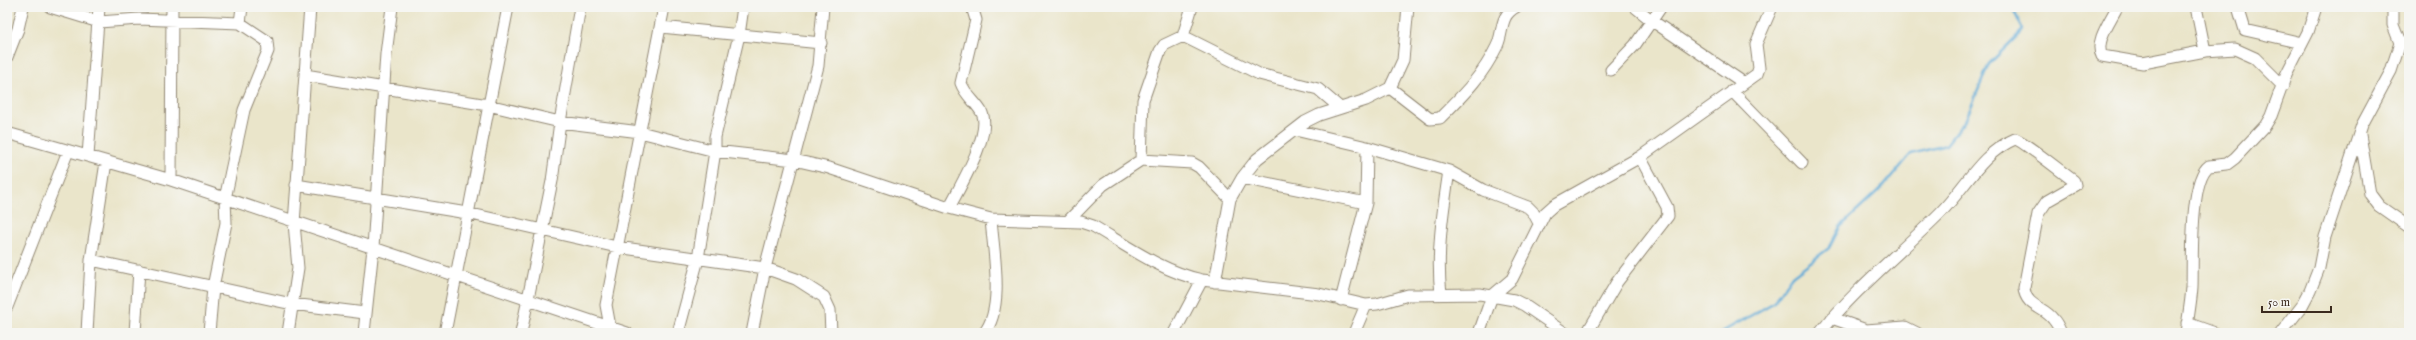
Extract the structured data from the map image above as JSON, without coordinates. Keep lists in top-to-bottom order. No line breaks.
{"scale_bar":"50 m"}
